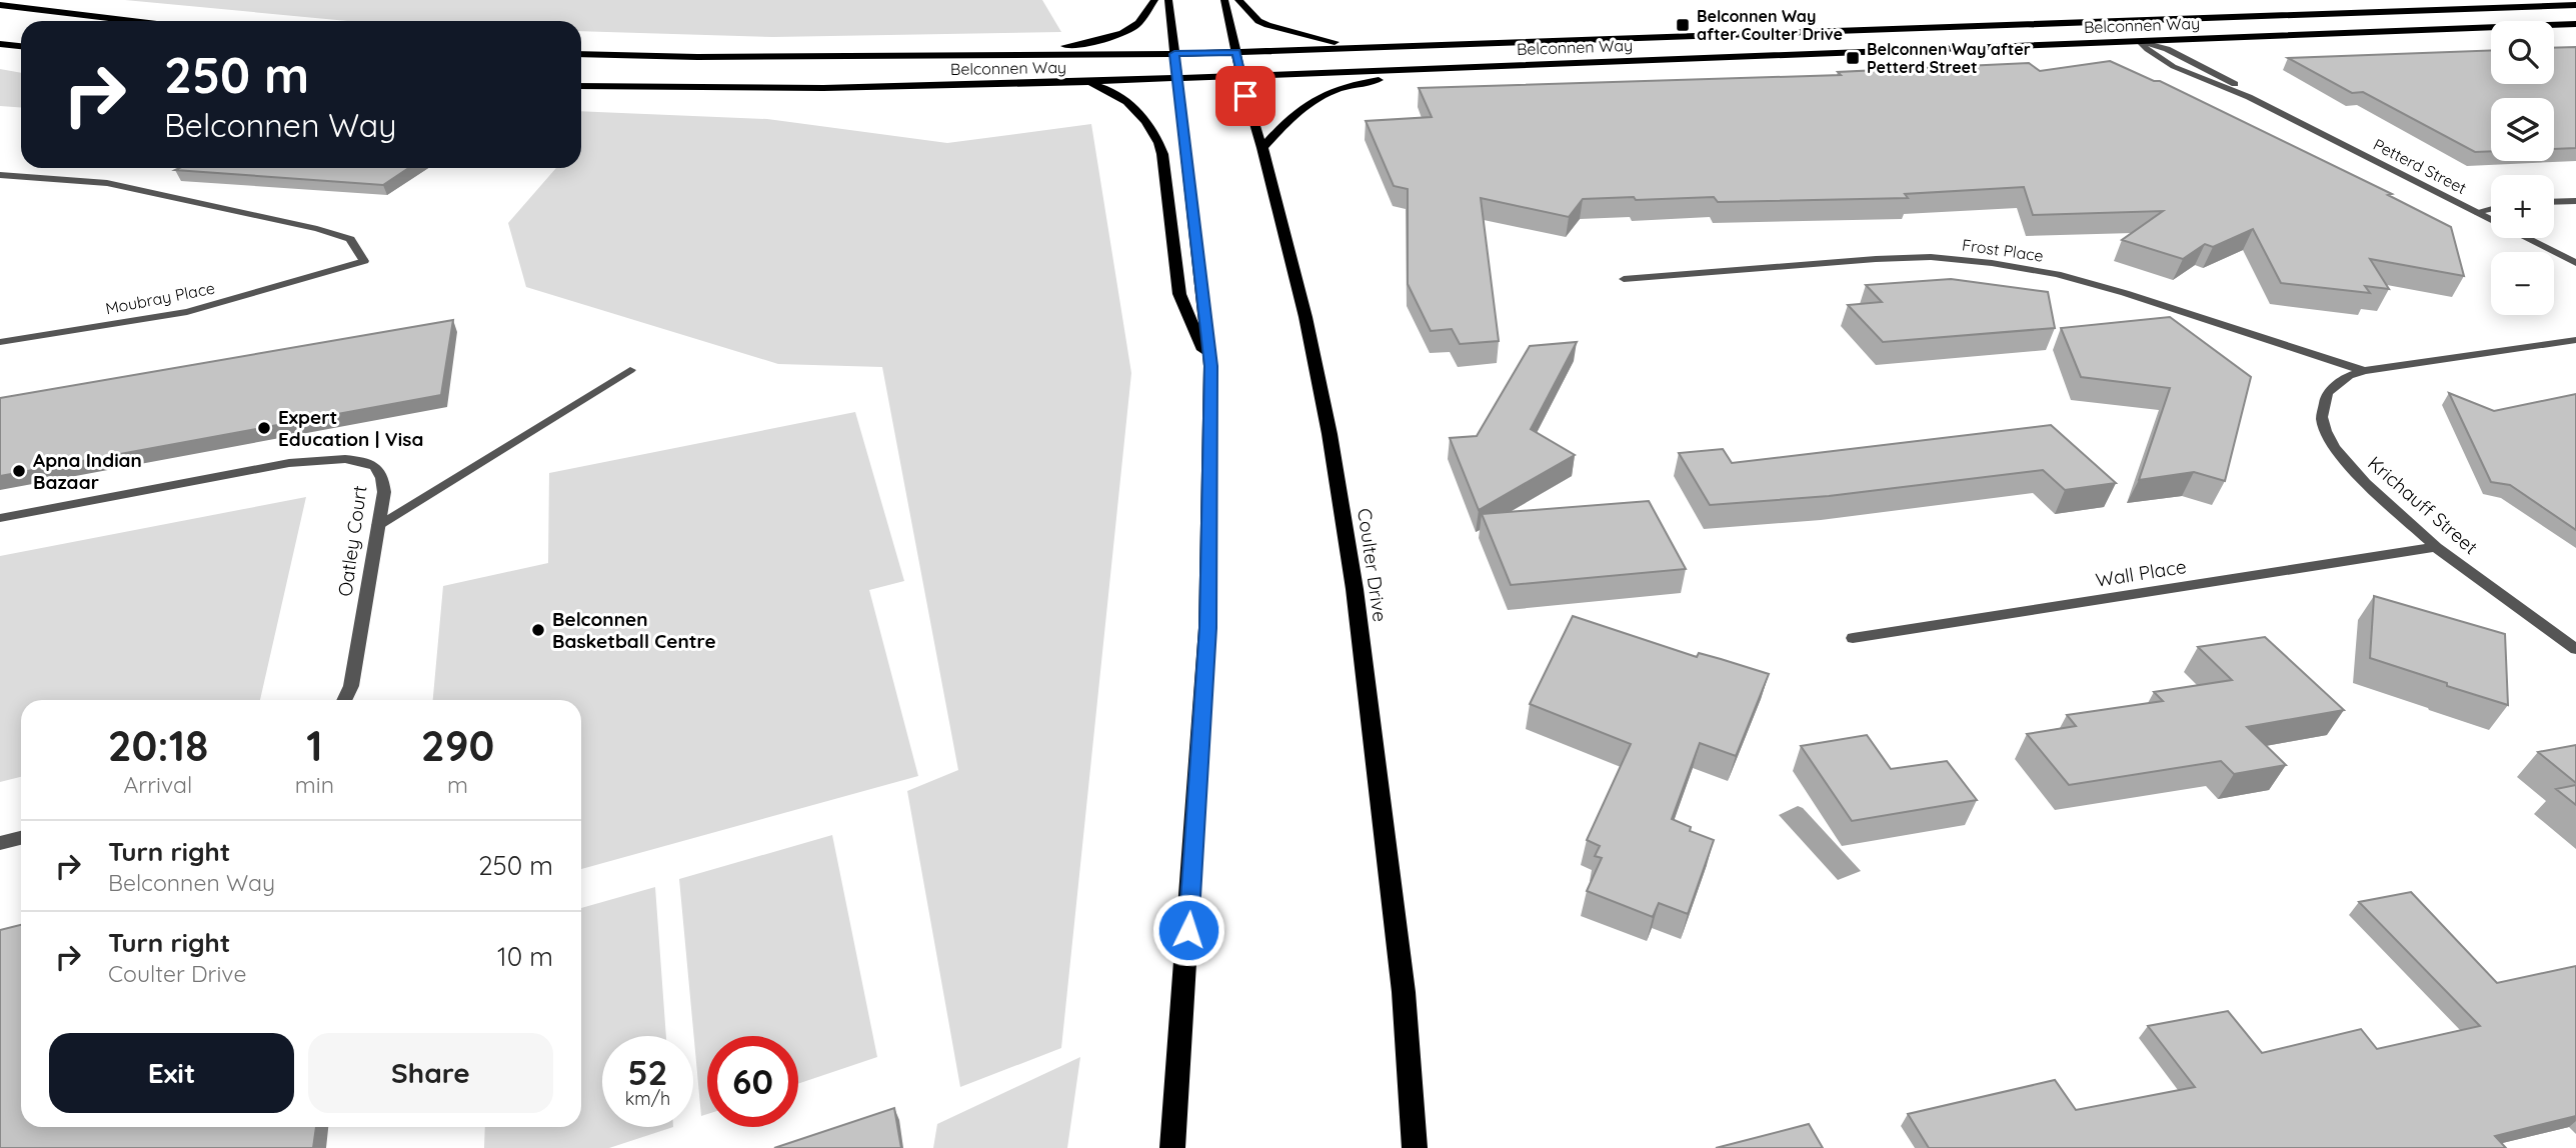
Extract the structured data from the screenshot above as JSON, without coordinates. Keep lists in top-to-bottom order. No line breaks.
{"streets":{"main road":["Belconnen Way","Coulter Drive"],"street":["Petterd Street","Frost Place","Moubray Place","Krichauff Street","Oatley Court","Wall Place"]},"crossings":[["Belconnen Way","Petterd Street"],["Belconnen Way","Coulter Drive"],["Frost Place","Krichauff Street"],["Krichauff Street","Wall Place"]],"places":{"transit":["Belconnen Way after Coulter Drive","Belconnen Way after Petterd Street"],"other":["Expert Education | Visa","Apna Indian Bazaar","Belconnen Basketball Centre"]},"page":{"map_buttons":["+","−"],"turn":["250 m","Belconnen Way"],"eta":["20:18","Arrival","1","min","290","m"],"list":[{"name":"Turn right","note":"Belconnen Way","value":"250 m"},{"name":"Turn right","note":"Coulter Drive","value":"10 m"}],"buttons":["Exit","Share"],"speed":"52 km/h","limit":"60"}}
